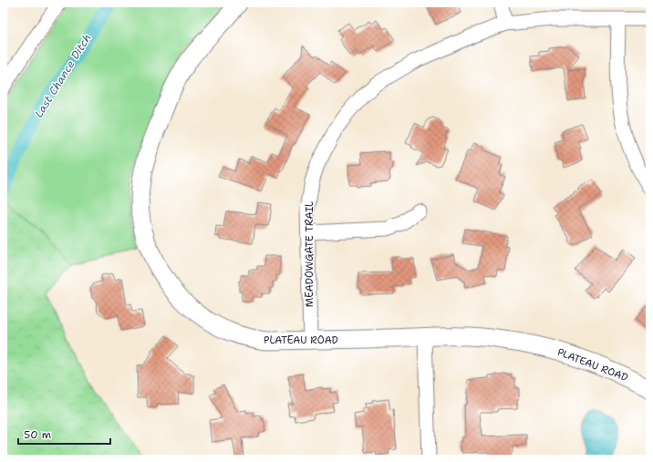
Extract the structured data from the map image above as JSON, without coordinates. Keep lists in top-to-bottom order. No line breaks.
{"streets":{"street":["MEADOWGATE TRAIL","PLATEAU ROAD"]},"crossings":[["MEADOWGATE TRAIL","PLATEAU ROAD"]],"water":["Last Chance Ditch"],"scale_bar":"50 m"}
